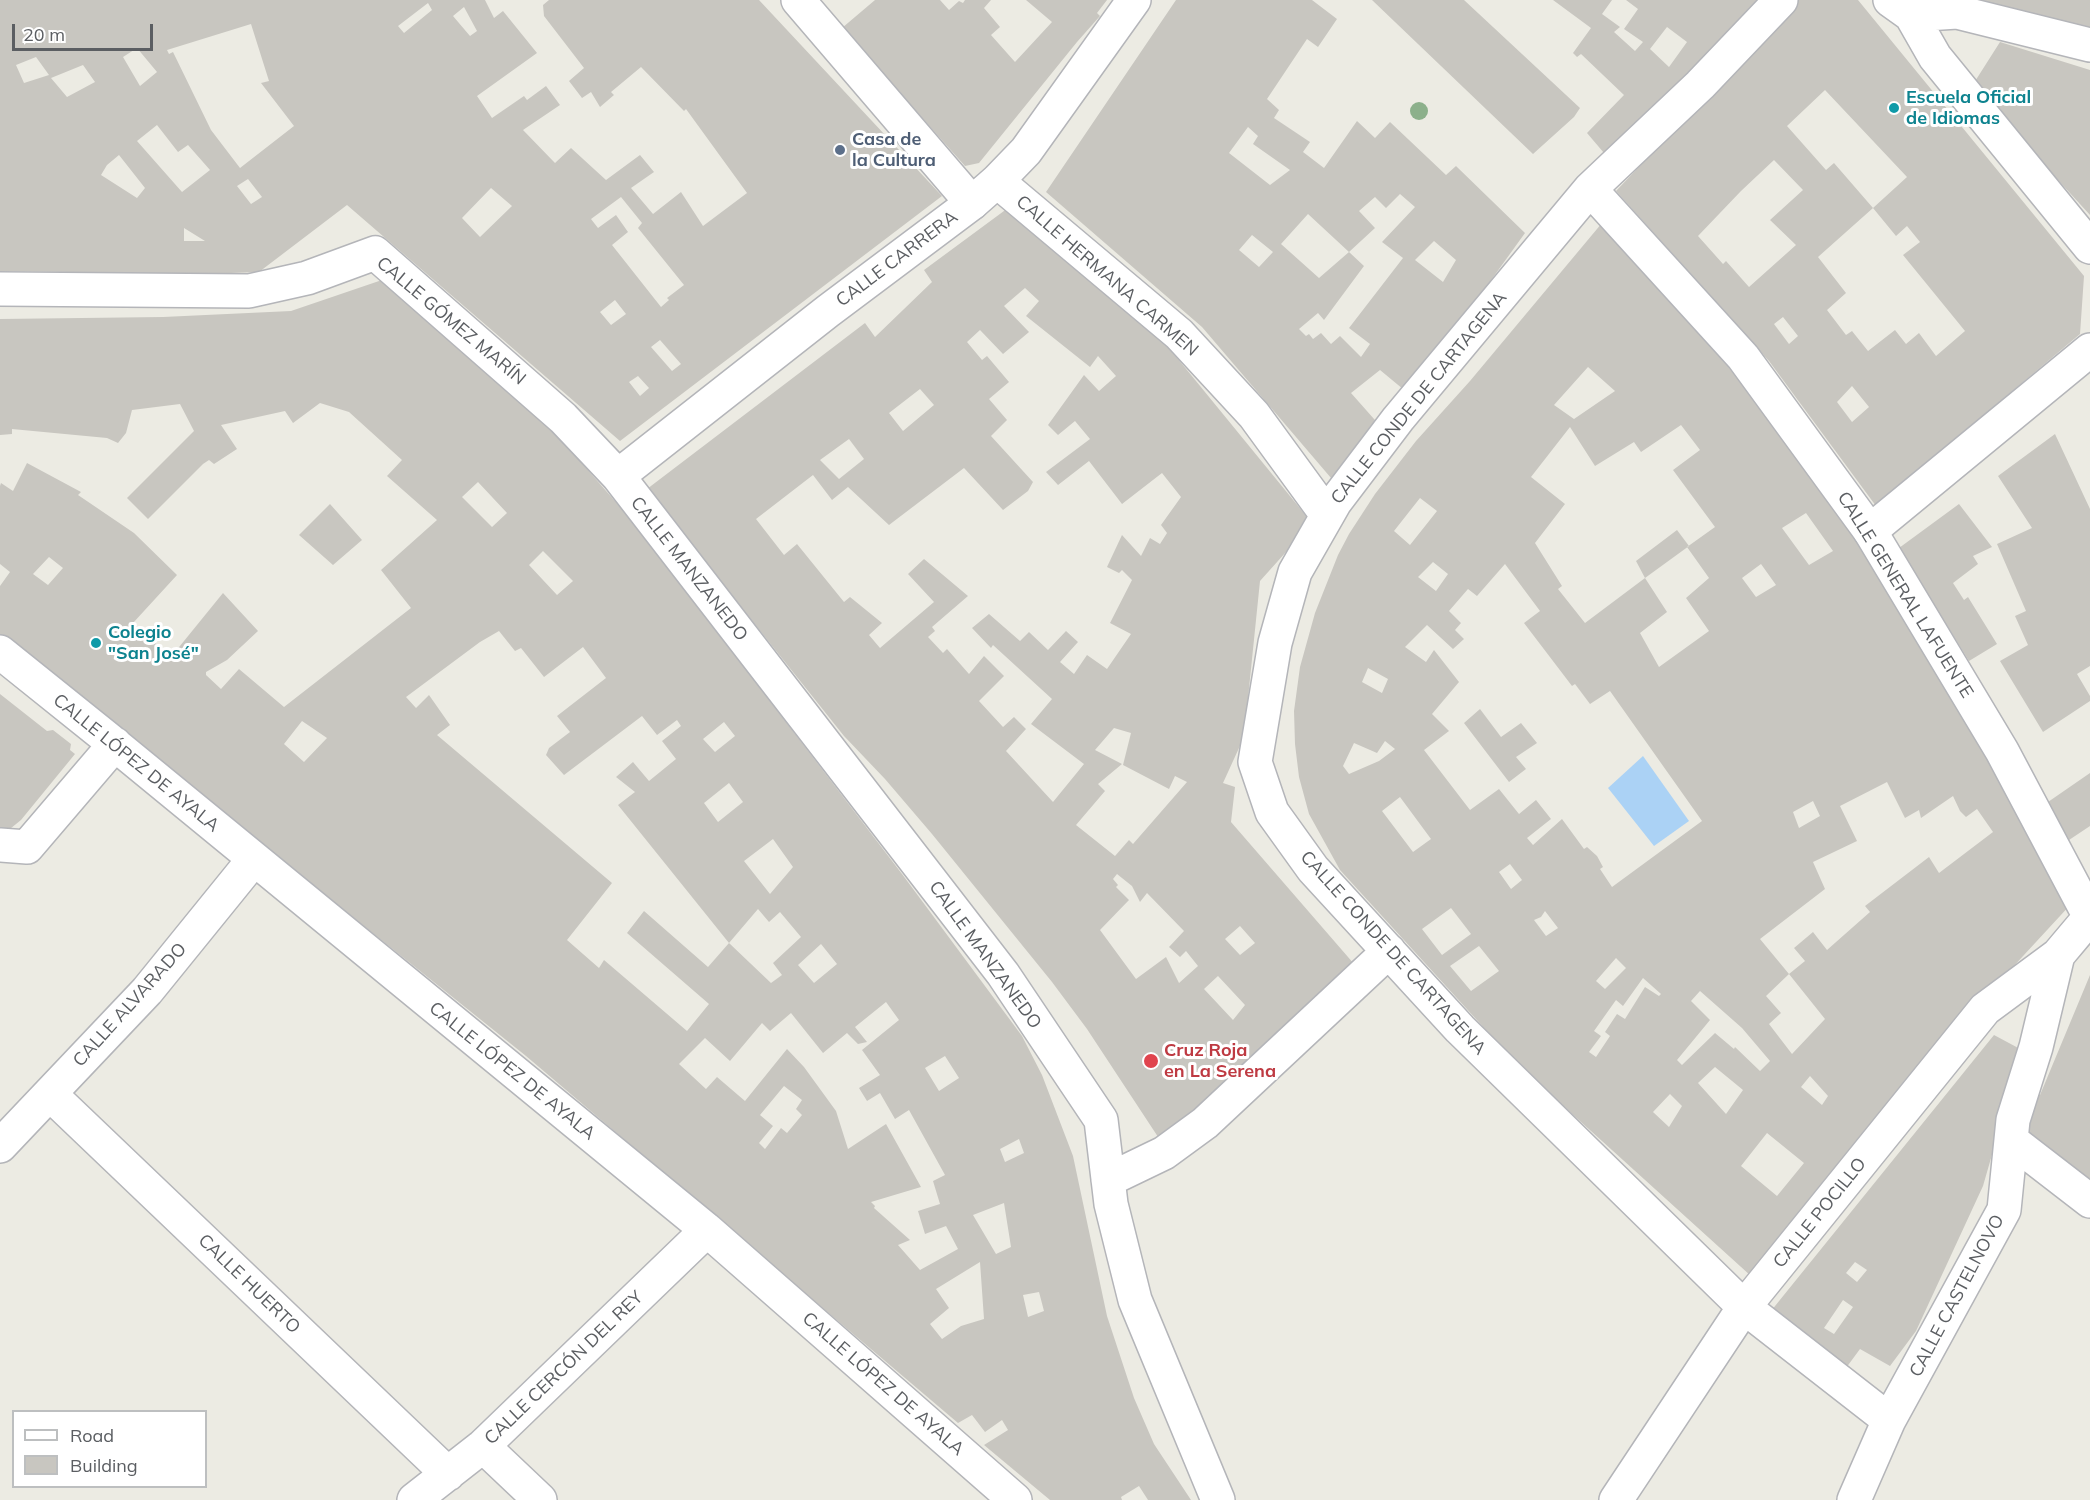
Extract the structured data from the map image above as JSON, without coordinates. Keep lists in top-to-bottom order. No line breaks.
{"streets":{"street":["CALLE CARRERA","CALLE HERMANA CARMEN","CALLE GÓMEZ MARÍN","CALLE CONDE DE CARTAGENA","CALLE MANZANEDO","CALLE GENERAL LAFUENTE","CALLE LÓPEZ DE AYALA","CALLE ALVARADO","CALLE POCILLO","CALLE HUERTO","CALLE CASTELNOVO","CALLE CERCÓN DEL REY"]},"crossings":[["CALLE CARRERA","CALLE HERMANA CARMEN"],["CALLE CARRERA","CALLE GÓMEZ MARÍN"],["CALLE CARRERA","CALLE MANZANEDO"],["CALLE HERMANA CARMEN","CALLE CONDE DE CARTAGENA"],["CALLE GÓMEZ MARÍN","CALLE MANZANEDO"],["CALLE CONDE DE CARTAGENA","CALLE GENERAL LAFUENTE"],["CALLE CONDE DE CARTAGENA","CALLE POCILLO"],["CALLE CONDE DE CARTAGENA","CALLE CASTELNOVO"],["CALLE GENERAL LAFUENTE","CALLE CASTELNOVO"],["CALLE LÓPEZ DE AYALA","CALLE ALVARADO"],["CALLE LÓPEZ DE AYALA","CALLE CERCÓN DEL REY"],["CALLE ALVARADO","CALLE HUERTO"],["CALLE POCILLO","CALLE CASTELNOVO"],["CALLE HUERTO","CALLE CERCÓN DEL REY"]],"places":["Escuela Oficial de Idiomas","Casa de la Cultura","Colegio \"San José\"","Cruz Roja en La Serena"],"legend":["Road","Building"],"scale_bar":"20 m"}
